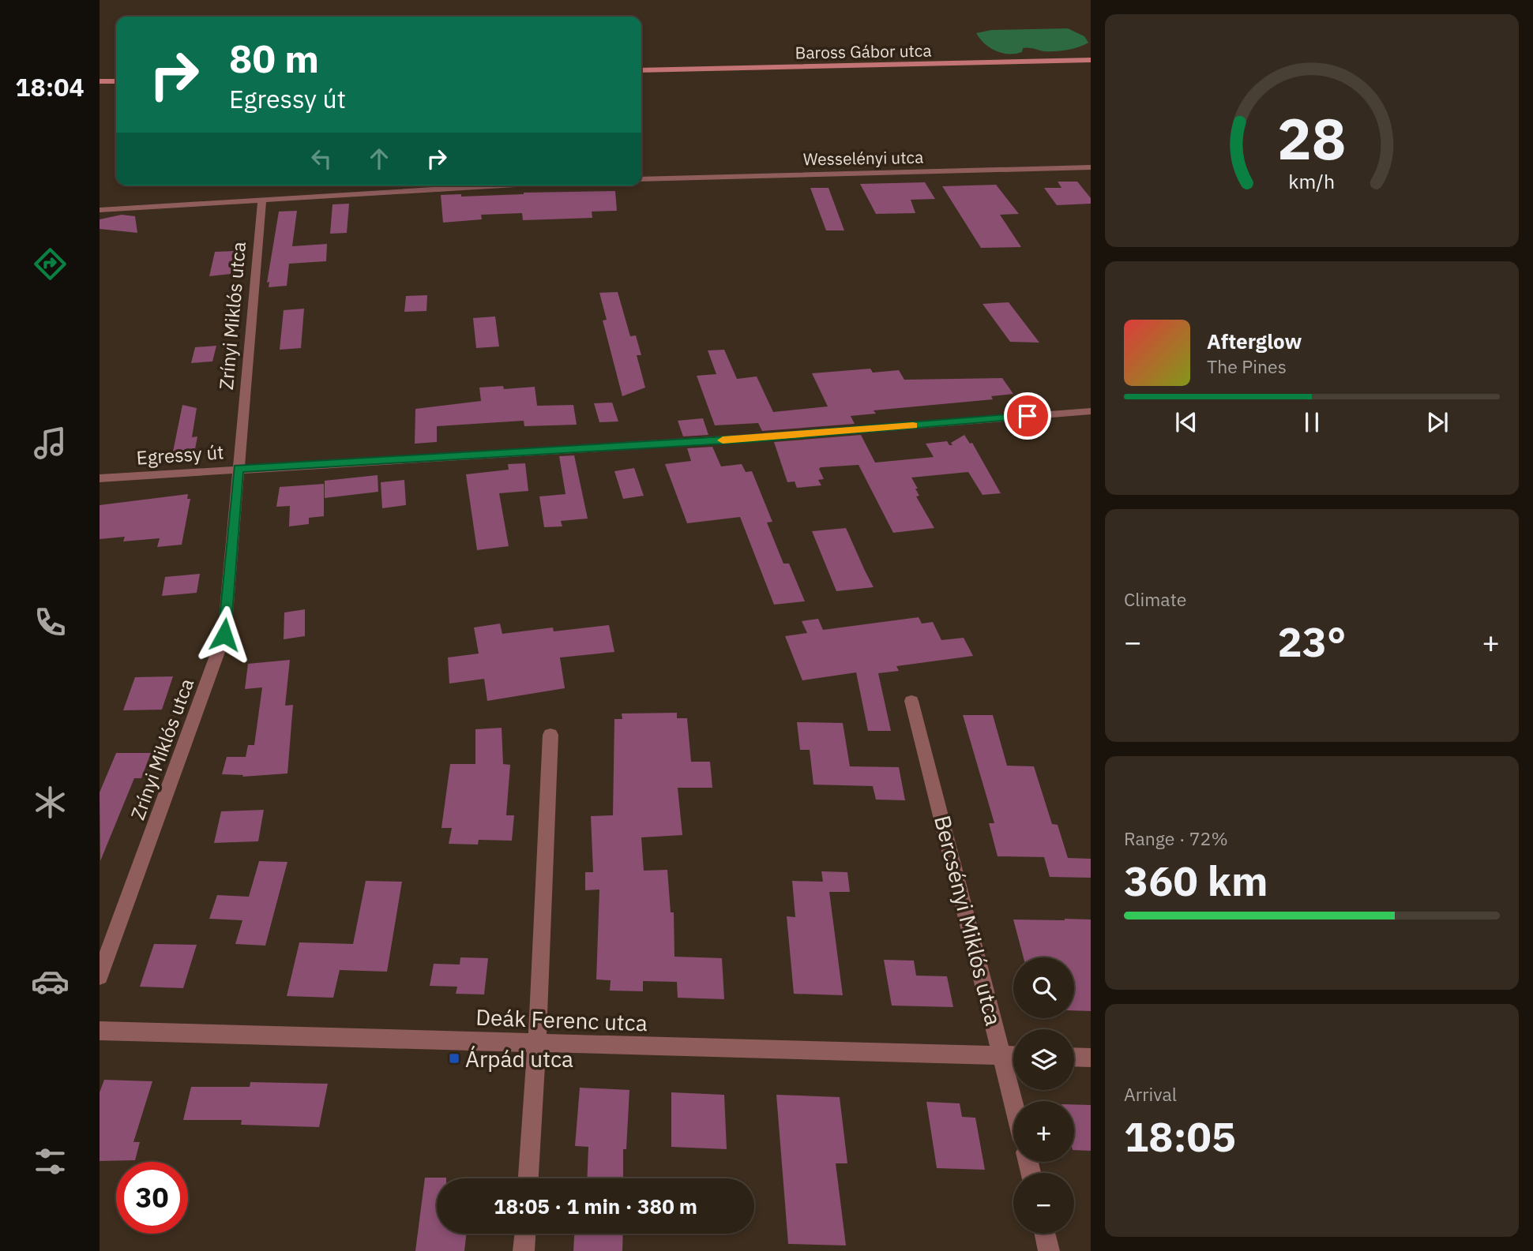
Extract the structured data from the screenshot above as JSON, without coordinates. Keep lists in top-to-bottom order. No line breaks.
{"streets":{"street":["Baross Gábor utca","Wesselényi utca","Zrínyi Miklós utca","Egressy út","Bercsényi Miklós utca","Deák Ferenc utca"]},"crossings":[["Zrínyi Miklós utca","Egressy út"],["Bercsényi Miklós utca","Deák Ferenc utca"]],"places":{"transit":["Árpád utca"]},"page":{"tabs":"18:04","turn":["80 m","Egressy út"],"song":["Afterglow","The Pines"],"tile":["Climate",["Range · 72%","360 km"],["Arrival","18:05"]],"heat":["−","23°","+"],"map_buttons":["+","−"],"limit":"30","trip":"18:05 · 1 min · 380 m","gauge":["28","km/h"]}}
